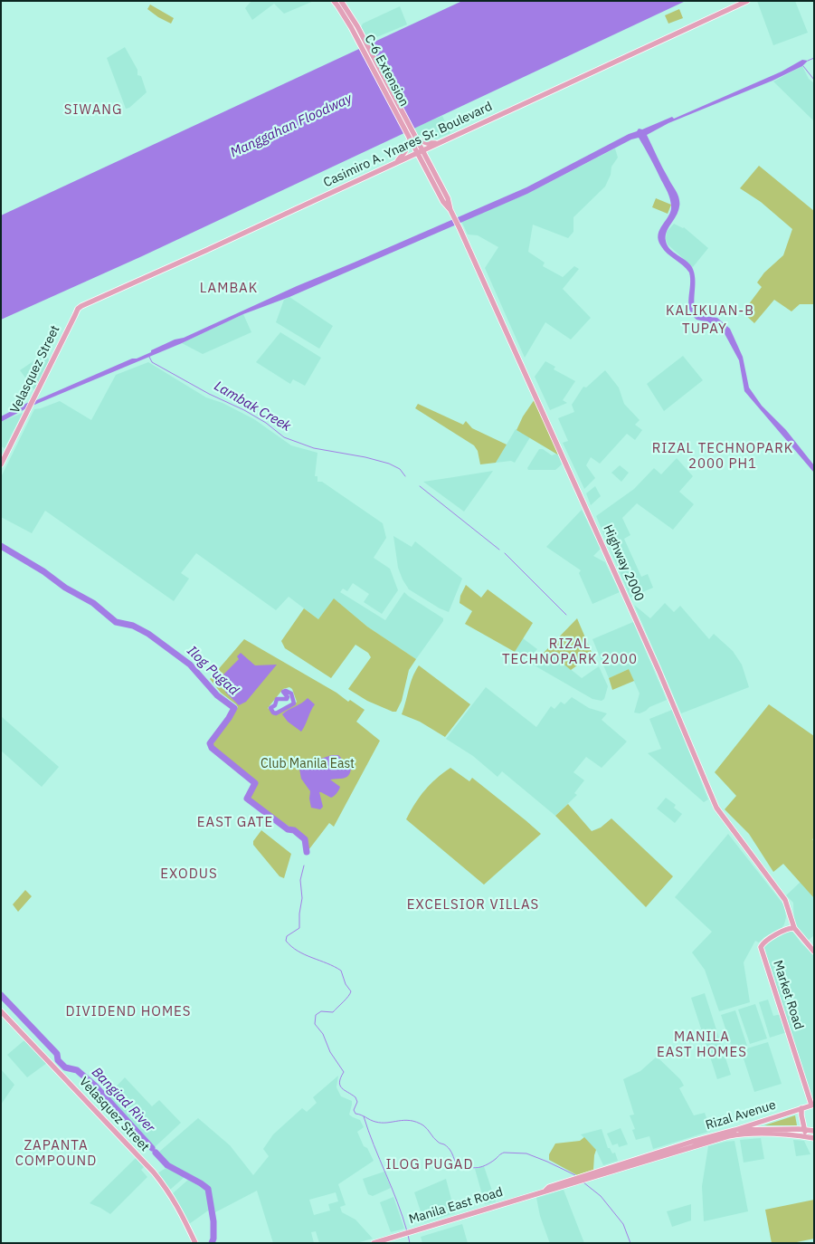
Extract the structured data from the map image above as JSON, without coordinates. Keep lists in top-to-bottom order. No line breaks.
{"streets":{"main road":["C-6 Extension","Casimiro A. Ynares Sr. Boulevard","Velasquez Street","Highway 2000","Market Road","Rizal Avenue","Manila East Road"]},"crossings":[["C-6 Extension","Casimiro A. Ynares Sr. Boulevard"],["C-6 Extension","Highway 2000"],["Casimiro A. Ynares Sr. Boulevard","Velasquez Street"],["Casimiro A. Ynares Sr. Boulevard","Highway 2000"],["Market Road","Rizal Avenue"],["Rizal Avenue","Manila East Road"]],"districts":["SIWANG","LAMBAK","KALIKUAN-B","TUPAY","RIZAL TECHNOPARK 2000 PH1","RIZAL TECHNOPARK 2000","EAST GATE","EXODUS","EXCELSIOR VILLAS","DIVIDEND HOMES","MANILA EAST HOMES","ZAPANTA COMPOUND","ILOG PUGAD"],"water":["Manggahan Floodway","Lambak Creek","Ilog Pugad","Bangiad River"],"parks":["Club Manila East"]}
